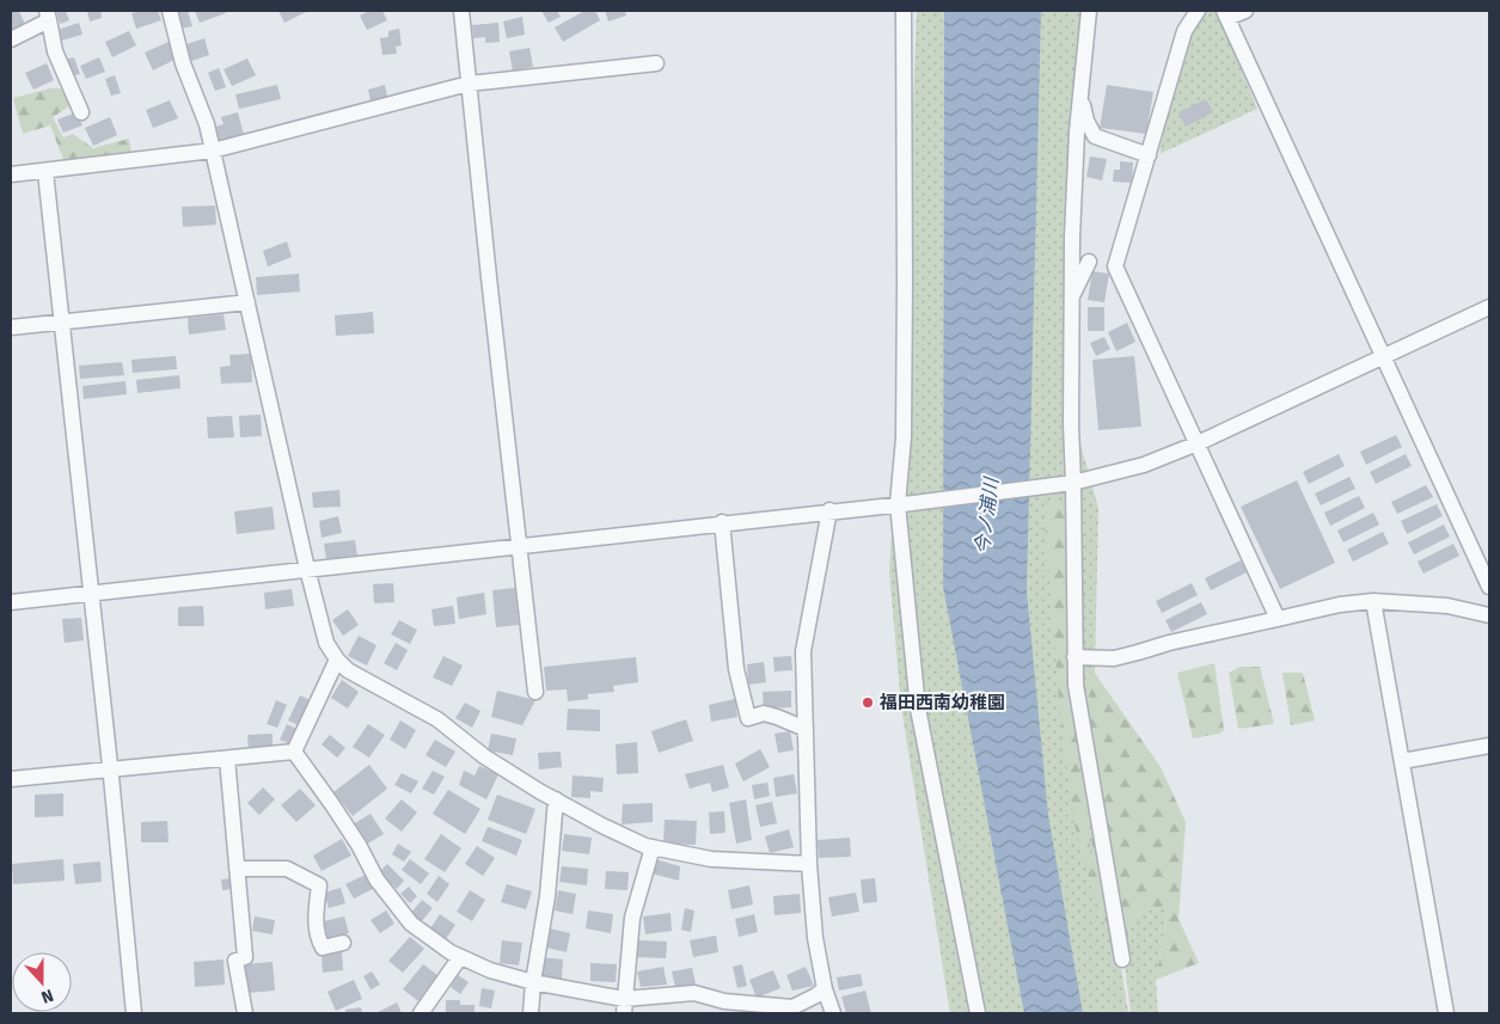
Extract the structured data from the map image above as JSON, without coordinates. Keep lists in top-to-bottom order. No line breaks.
{"water":["今ノ浦川"],"places":["福田西南幼稚園"],"north":"bottom"}
